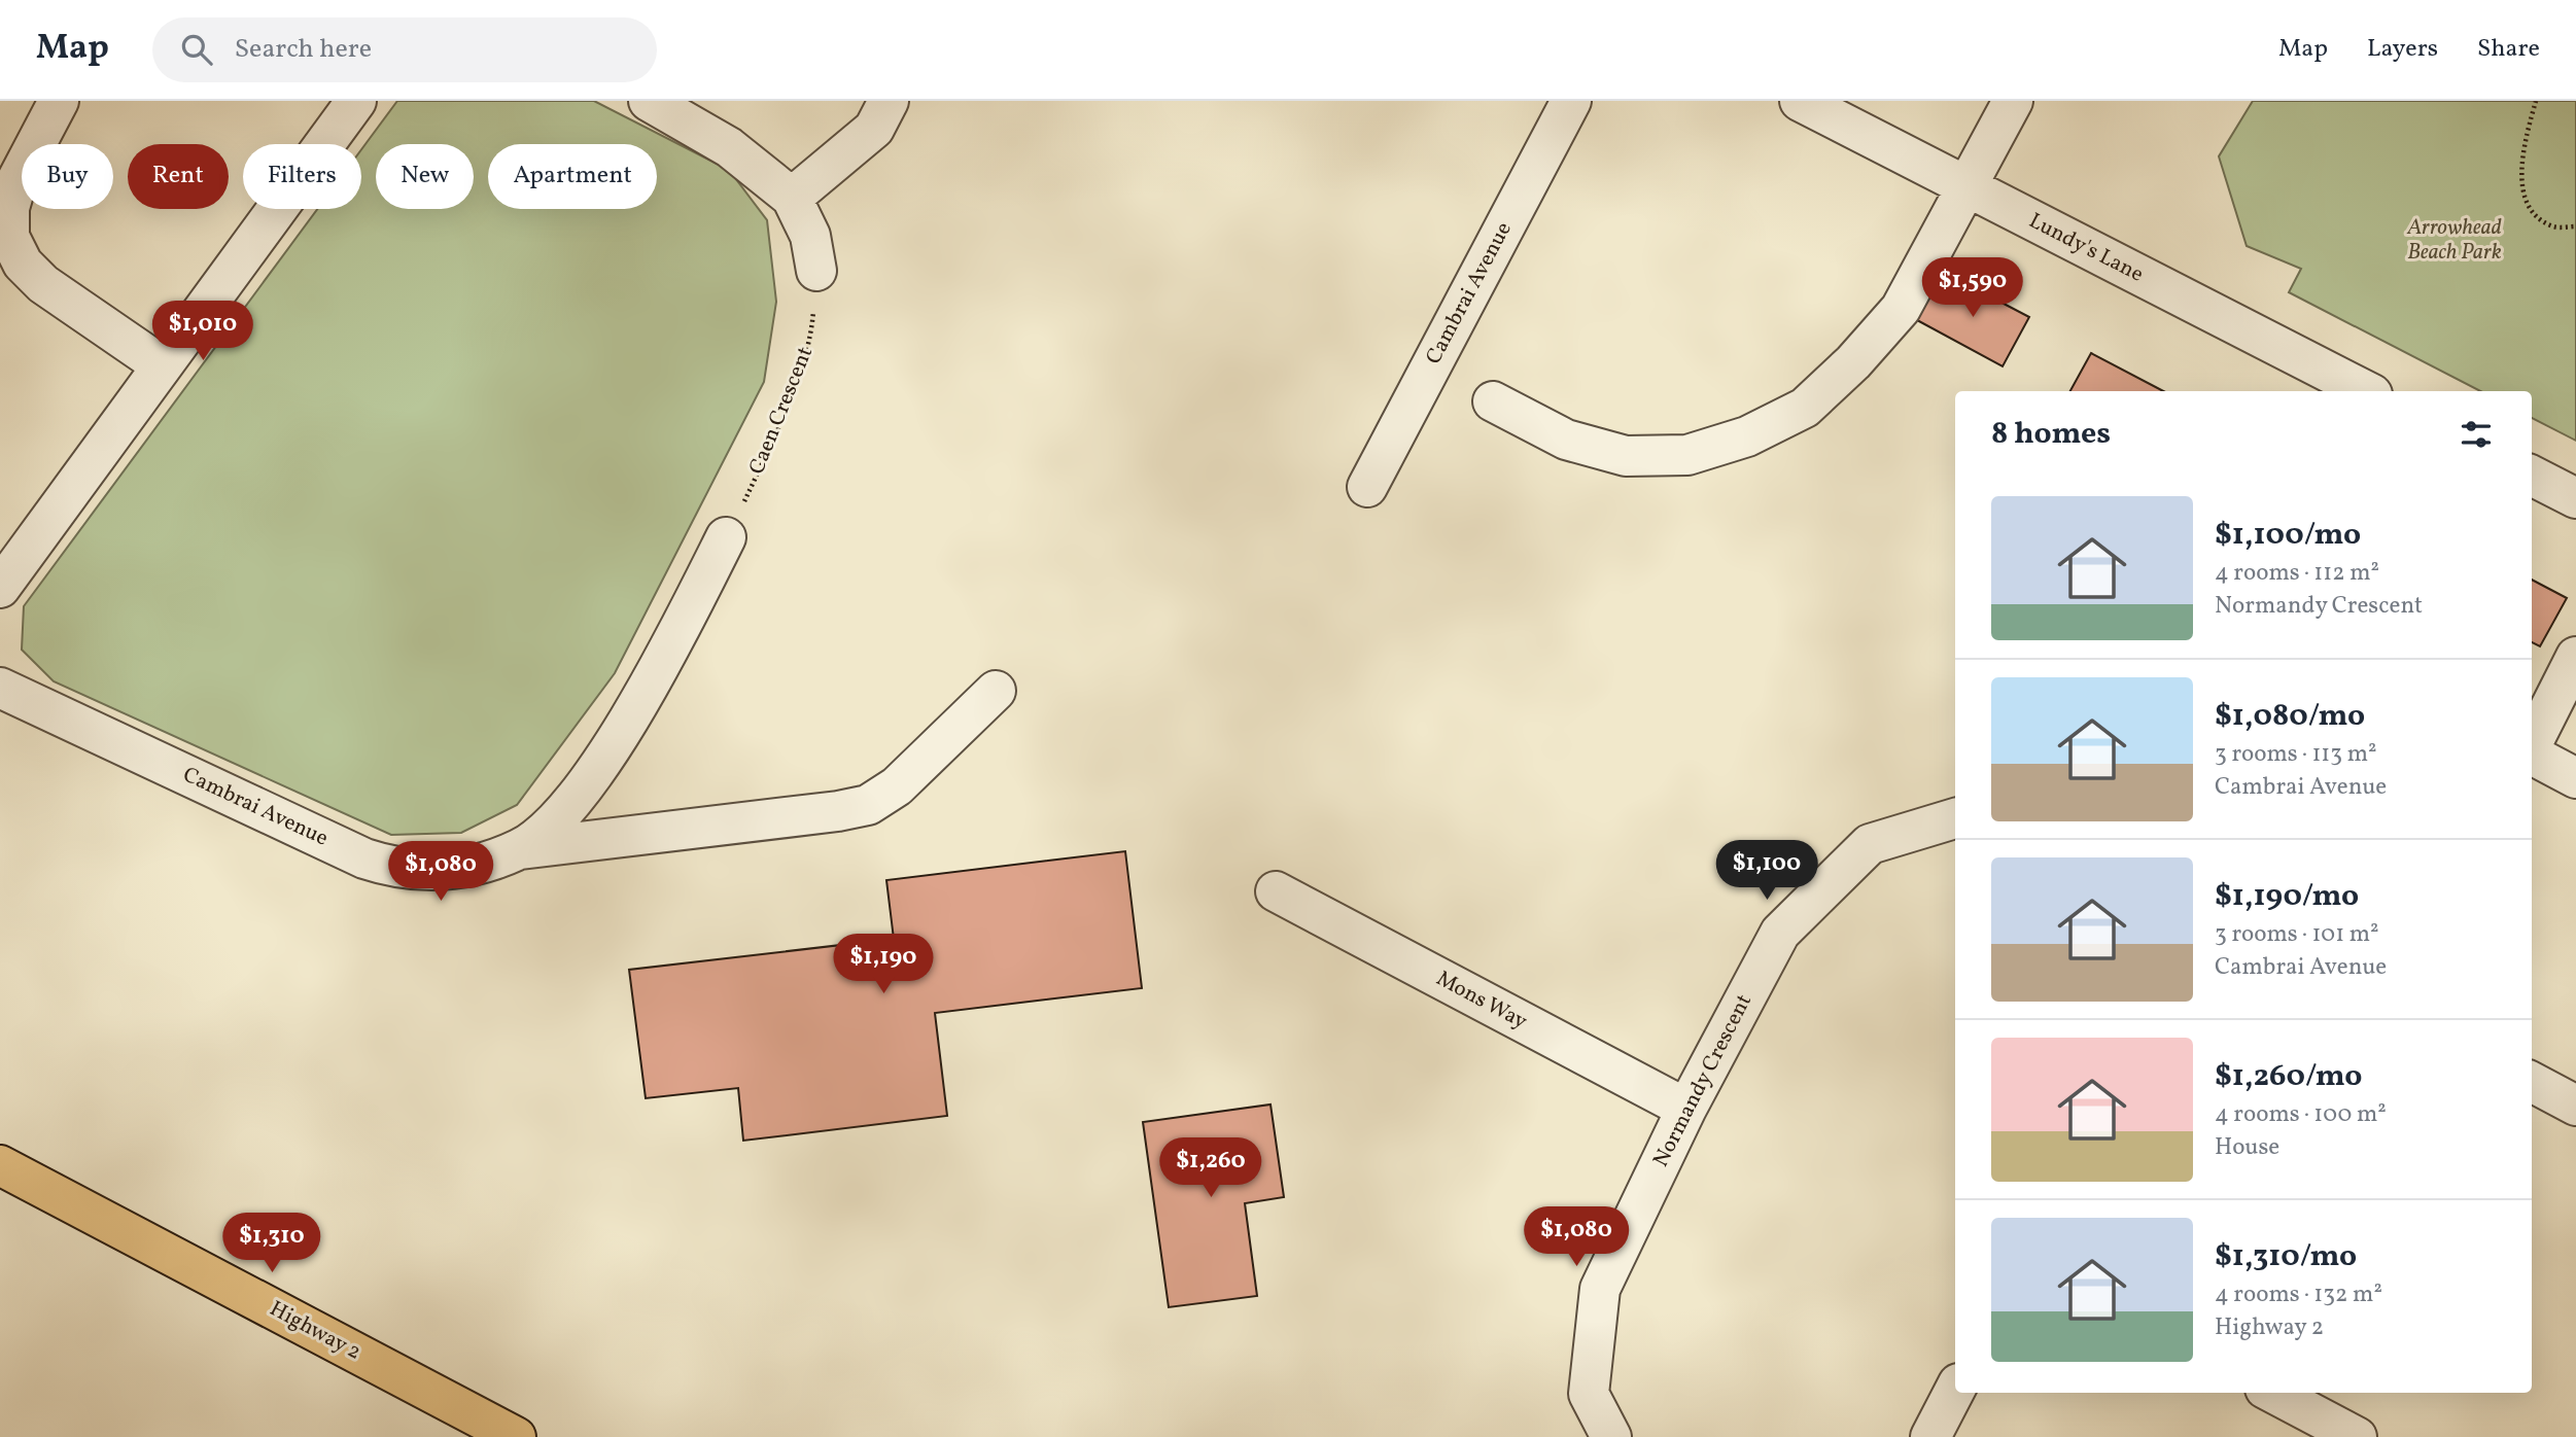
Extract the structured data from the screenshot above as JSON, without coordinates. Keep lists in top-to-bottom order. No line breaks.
{"streets":{"main road":["Highway 2"],"street":["Lundy's Lane","Cambrai Avenue","Mons Way","Normandy Crescent"],"path":["Caen Crescent"]},"crossings":[["Cambrai Avenue","Caen Crescent"],["Mons Way","Normandy Crescent"]],"parks":["Arrowhead Beach Park"],"page":{"header":"Map","search":"Search here","nav":["Map","Layers","Share"],"chip":["Buy","Rent","Filters","New","Apartment"],"price":["$1,590","$1,010","$1,100","$1,080","$1,190","$1,260","$1,080","$1,310"],"heading":"8 homes","list":[{"name":"$1,100/mo","note":"4 rooms · 112 m² · Normandy Crescent"},{"name":"$1,080/mo","note":"3 rooms · 113 m² · Cambrai Avenue"},{"name":"$1,190/mo","note":"3 rooms · 101 m² · Cambrai Avenue"},{"name":"$1,260/mo","note":"4 rooms · 100 m² · House"},{"name":"$1,310/mo","note":"4 rooms · 132 m² · Highway 2"}]}}
